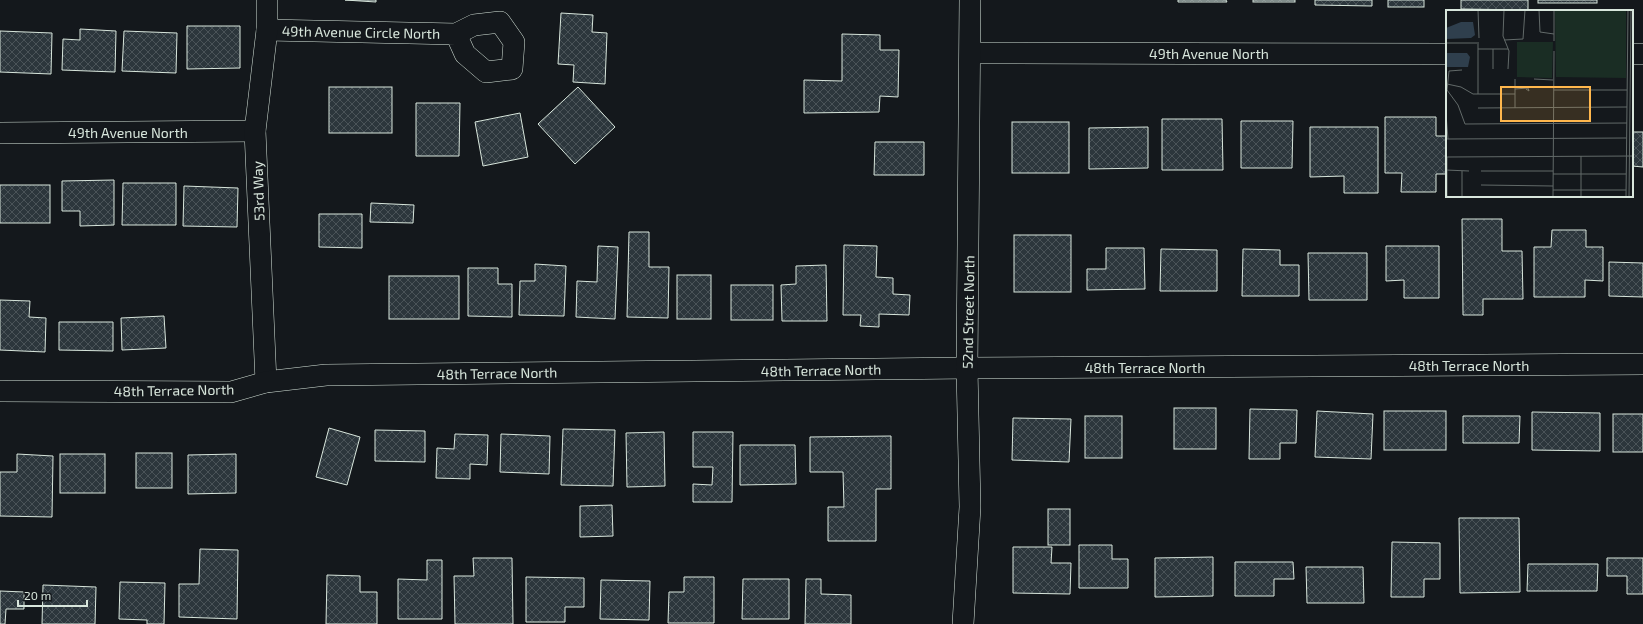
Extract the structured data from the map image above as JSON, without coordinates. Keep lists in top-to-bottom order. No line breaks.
{"streets":{"street":["49th Avenue Circle North","49th Avenue North","53rd Way","52nd Street North","48th Terrace North"]},"crossings":[["49th Avenue Circle North","53rd Way"],["49th Avenue North","53rd Way"],["49th Avenue North","52nd Street North"],["53rd Way","48th Terrace North"],["52nd Street North","48th Terrace North"]],"scale_bar":"20 m"}
